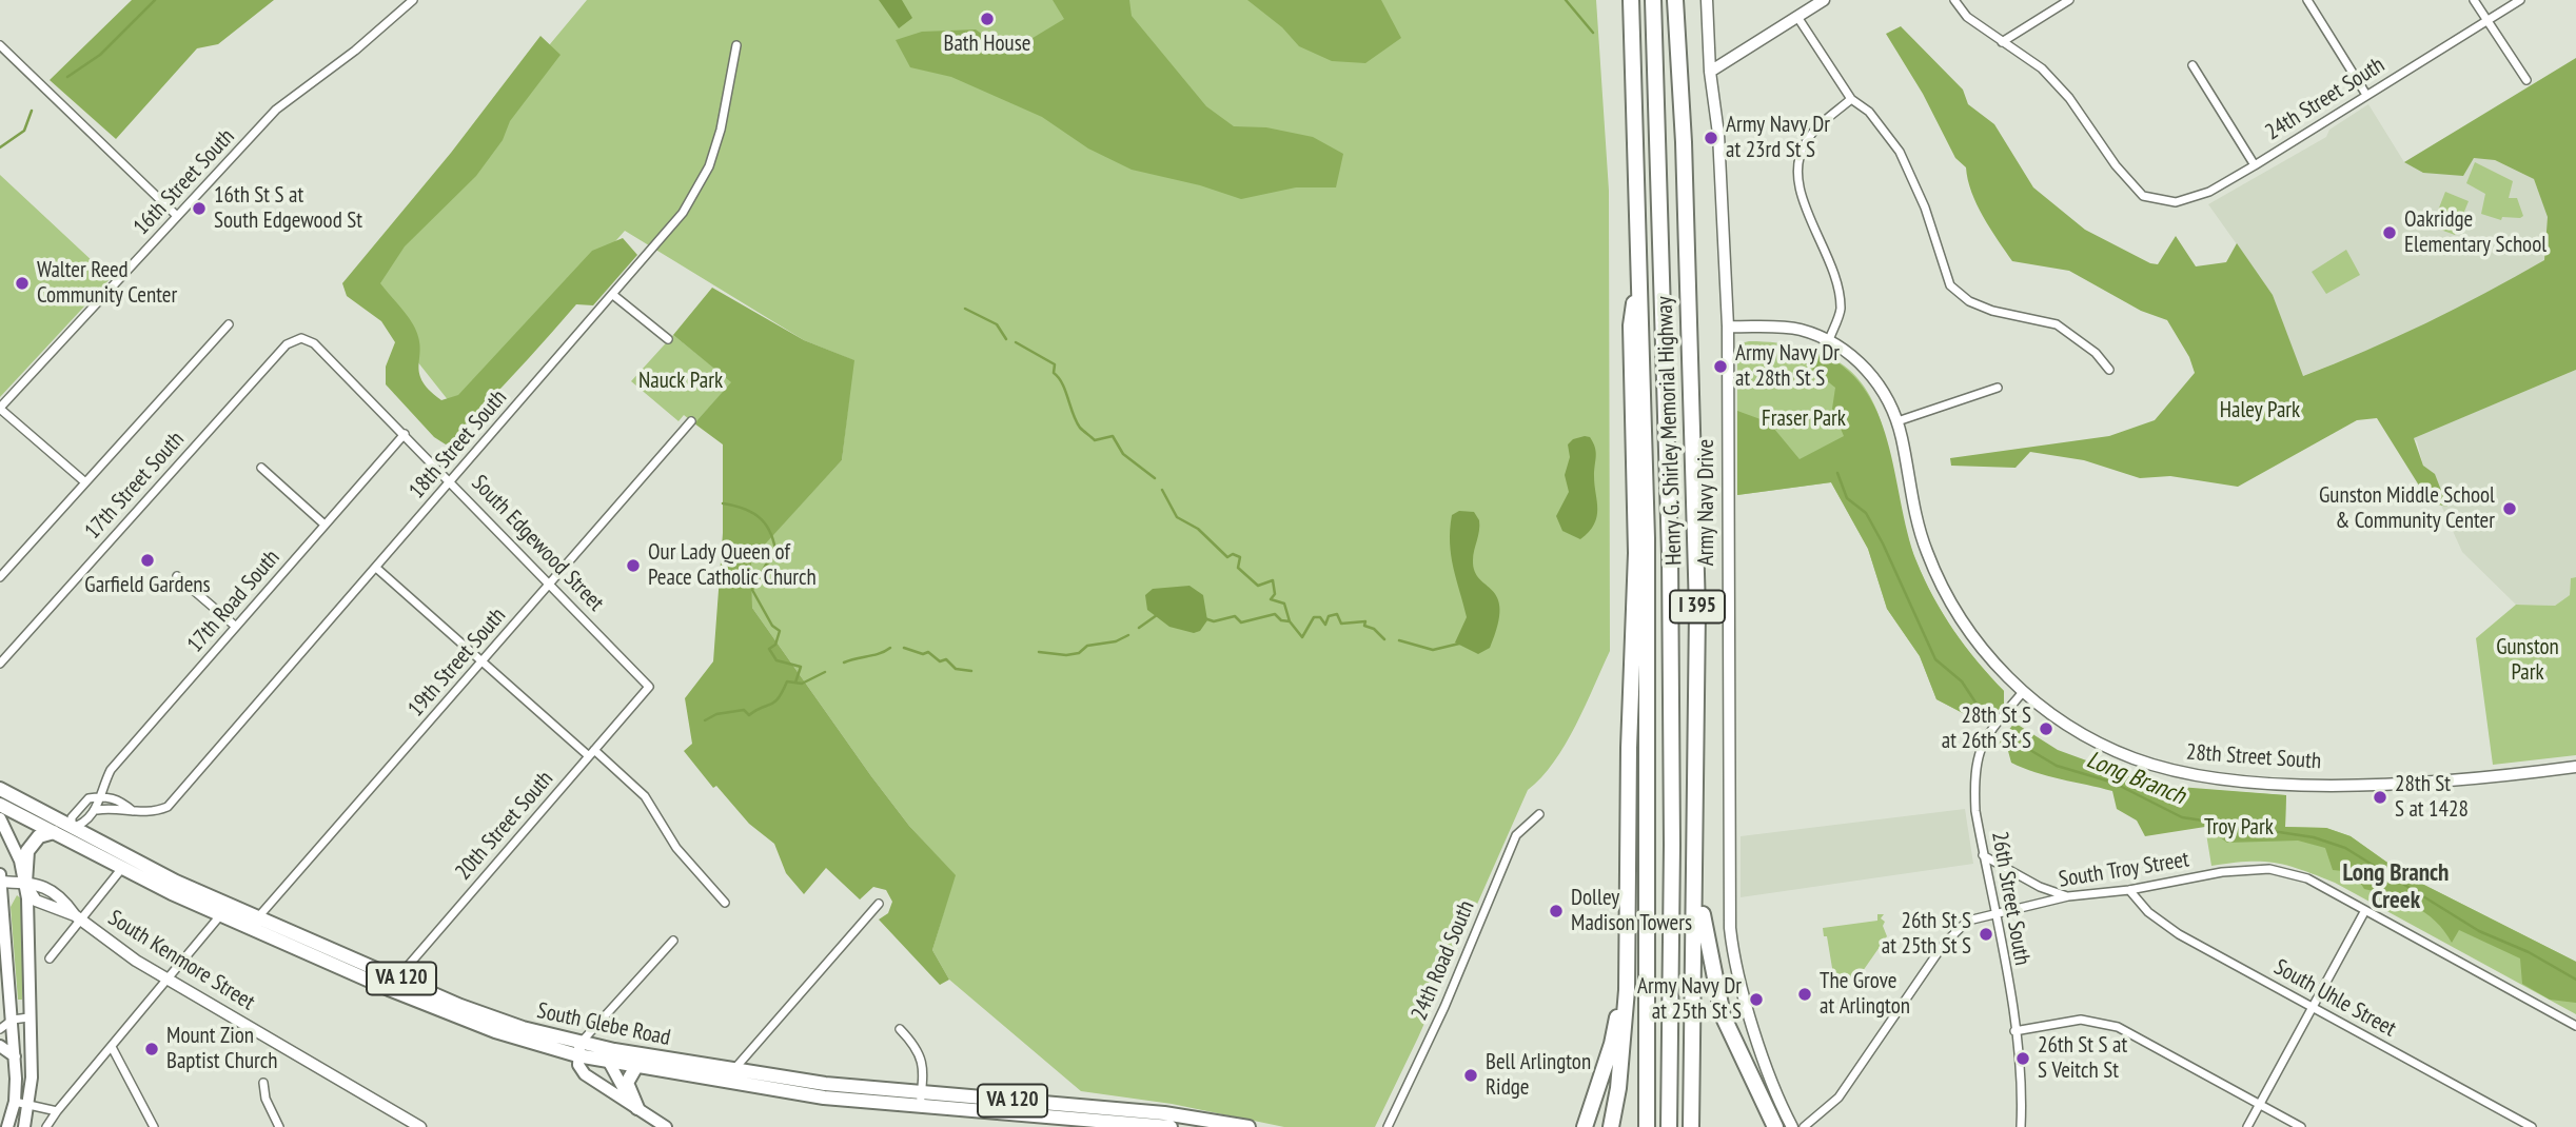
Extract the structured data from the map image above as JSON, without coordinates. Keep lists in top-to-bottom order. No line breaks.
{"streets":{"highway":["Henry G. Shirley Memorial Highway","I 395"],"main road":["VA 120","South Glebe Road"],"street":["24th Street South","16th Street South","18th Street South","17th Street South","Army Navy Drive","South Edgewood Street","17th Road South","19th Street South","28th Street South","20th Street South","South Troy Street","26th Street South","South Kenmore Street","24th Road South","South Uhle Street"]},"crossings":[["18th Street South","South Edgewood Street"],["18th Street South","17th Road South"],["17th Street South","South Edgewood Street"],["Army Navy Drive","28th Street South"],["South Edgewood Street","17th Road South"],["South Edgewood Street","19th Street South"],["South Edgewood Street","20th Street South"],["17th Road South","South Glebe Road"],["19th Street South","South Glebe Road"],["28th Street South","26th Street South"],["20th Street South","South Glebe Road"],["South Troy Street","26th Street South"],["South Troy Street","South Uhle Street"]],"districts":["Long Branch Creek"],"water":["Long Branch"],"parks":["Nauck Park","Haley Park","Fraser Park","Gunston Park","Troy Park"],"places":["Bath House","Army Navy Dr at 23rd St S","16th St S at South Edgewood St","Oakridge Elementary School","Walter Reed Community Center","Army Navy Dr at 28th St S","Gunston Middle School & Community Center","Garfield Gardens","Our Lady Queen of Peace Catholic Church","28th St S at 26th St S","28th St S at 1428","Dolley Madison Towers","26th St S at 25th St S","The Grove at Arlington","Army Navy Dr at 25th St S","Mount Zion Baptist Church","26th St S at S Veitch St","Bell Arlington Ridge"]}
